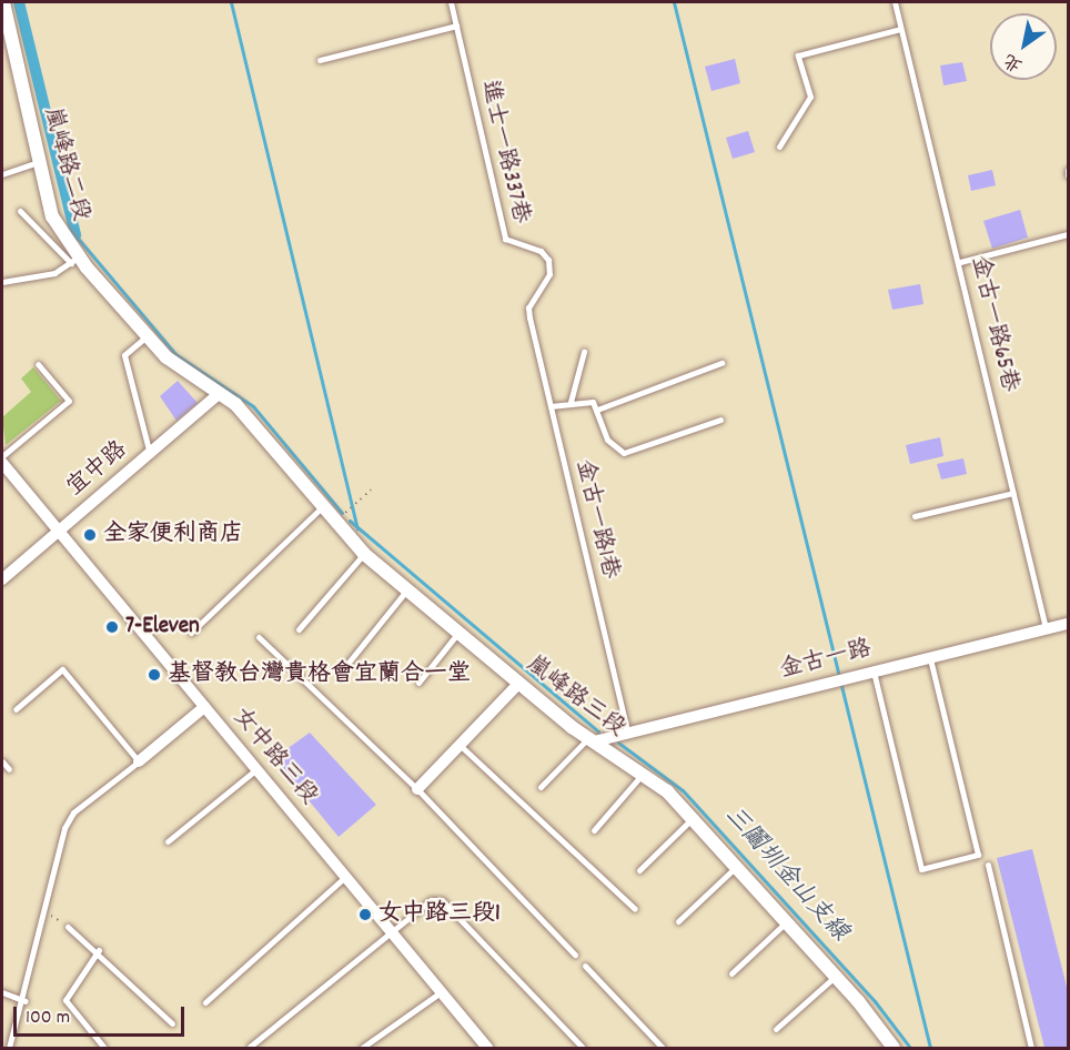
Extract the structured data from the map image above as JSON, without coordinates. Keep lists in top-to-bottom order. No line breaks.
{"streets":{"street":["嵐峰路二段","宜中路","金古一路","嵐峰路三段","女中路三段"],"lane":["進士一路337巷","金古一路65巷","金古一路1巷"]},"crossings":[["進士一路337巷","金古一路1巷"],["嵐峰路二段","宜中路"],["嵐峰路二段","嵐峰路三段"],["金古一路65巷","金古一路"],["宜中路","嵐峰路三段"],["宜中路","女中路三段"],["金古一路1巷","金古一路"],["金古一路","嵐峰路三段"]],"water":["三鬮圳金山支線"],"places":["全家便利商店","7-Eleven","基督教台灣貴格會宜蘭合一堂","女中路三段1"],"scale_bar":"100 m","north":"bottom left"}
